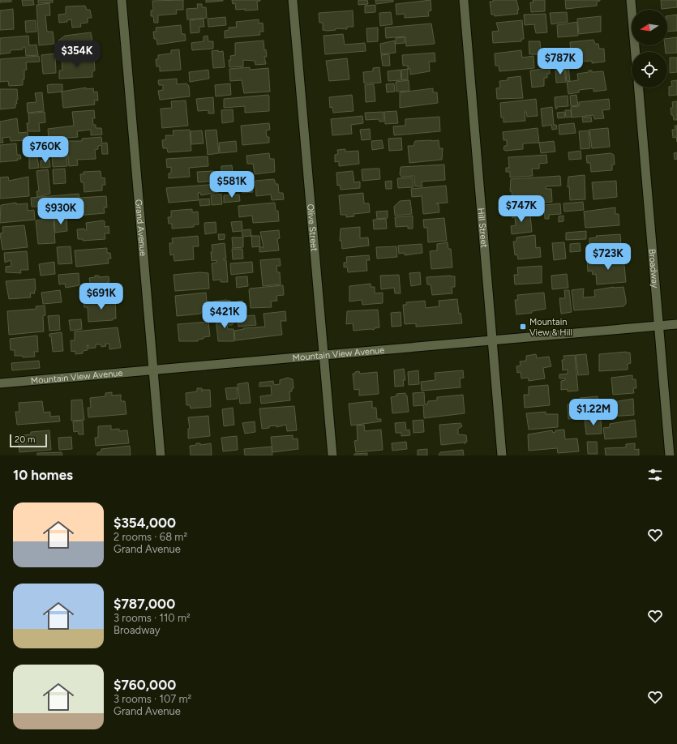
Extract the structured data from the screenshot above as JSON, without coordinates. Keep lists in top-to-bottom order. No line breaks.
{"streets":{"street":["Grand Avenue","Olive Street","Hill Street","Broadway","Mountain View Avenue"]},"crossings":[["Grand Avenue","Mountain View Avenue"],["Olive Street","Mountain View Avenue"],["Hill Street","Mountain View Avenue"],["Broadway","Mountain View Avenue"]],"places":{"transit":["Mountain View & Hill"]},"scale_bar":"20 m","north":"left","page":{"price":["$354K","$787K","$760K","$581K","$747K","$930K","$723K","$691K","$421K","$1.22M"],"scale":"20 m","heading":"10 homes","list":[{"name":"$354,000","note":"2 rooms · 68 m² · Grand Avenue"},{"name":"$787,000","note":"3 rooms · 110 m² · Broadway"},{"name":"$760,000","note":"3 rooms · 107 m² · Grand Avenue"}]}}
